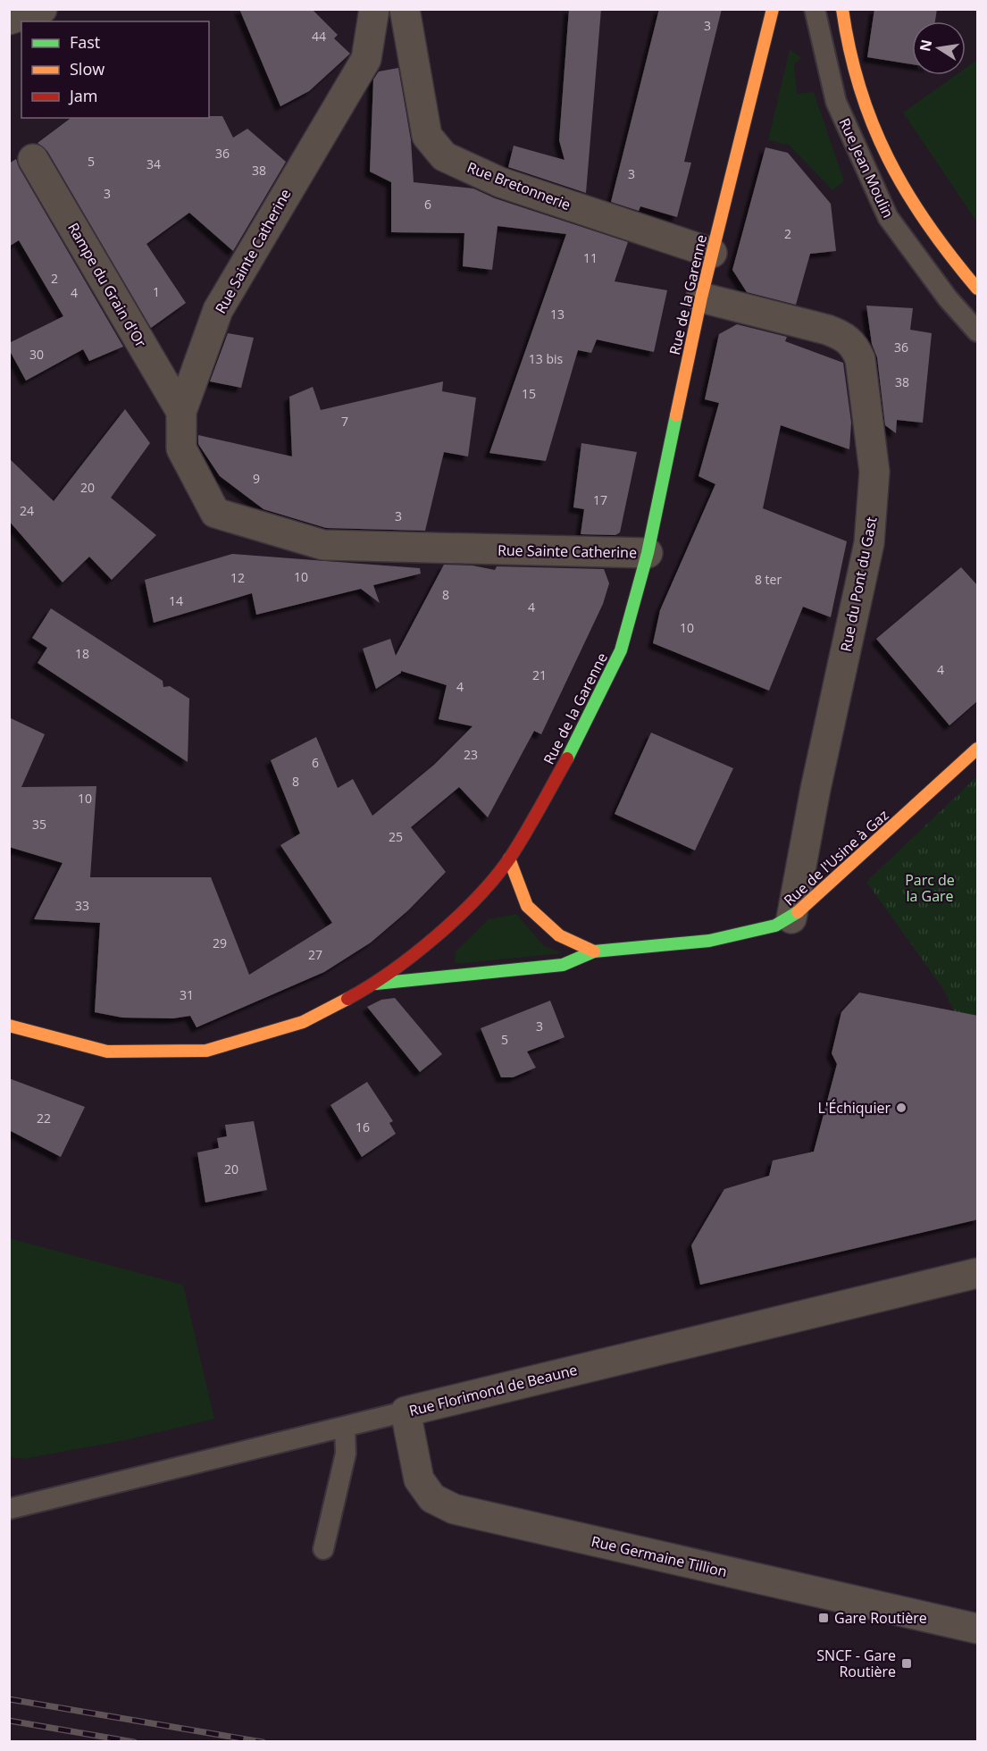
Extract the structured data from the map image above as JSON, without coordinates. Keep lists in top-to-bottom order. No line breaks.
{"streets":{"street":["Rue Jean Moulin","Rue Bretonnerie","Rue Sainte Catherine","Rampe du Grain d'Or","Rue de la Garenne","Rue du Pont du Gast","Rue de l'Usine à Gaz","Rue Florimond de Beaune","Rue Germaine Tillion"]},"crossings":[["Rue Bretonnerie","Rue de la Garenne"],["Rue Sainte Catherine","Rampe du Grain d'Or"],["Rue Sainte Catherine","Rue de la Garenne"],["Rue de la Garenne","Rue du Pont du Gast"],["Rue de la Garenne","Rue de l'Usine à Gaz"],["Rue du Pont du Gast","Rue de l'Usine à Gaz"],["Rue Florimond de Beaune","Rue Germaine Tillion"]],"parks":["Parc de la Gare"],"places":{"other":["L'Échiquier"],"transit":["Gare Routière","SNCF - Gare Routière"]},"house_numbers":["3","44","36","5","34","38","3","3","6","2","11","2","1","4","13","36","30","13 bis","38","15","7","9","20","17","24","3","10","12","8 ter","8","14","4","10","18","4","21","4","23","6","8","10","35","25","33","29","27","31","3","5","22","16","20"],"legend":["Fast","Slow","Jam"],"north":"left"}
